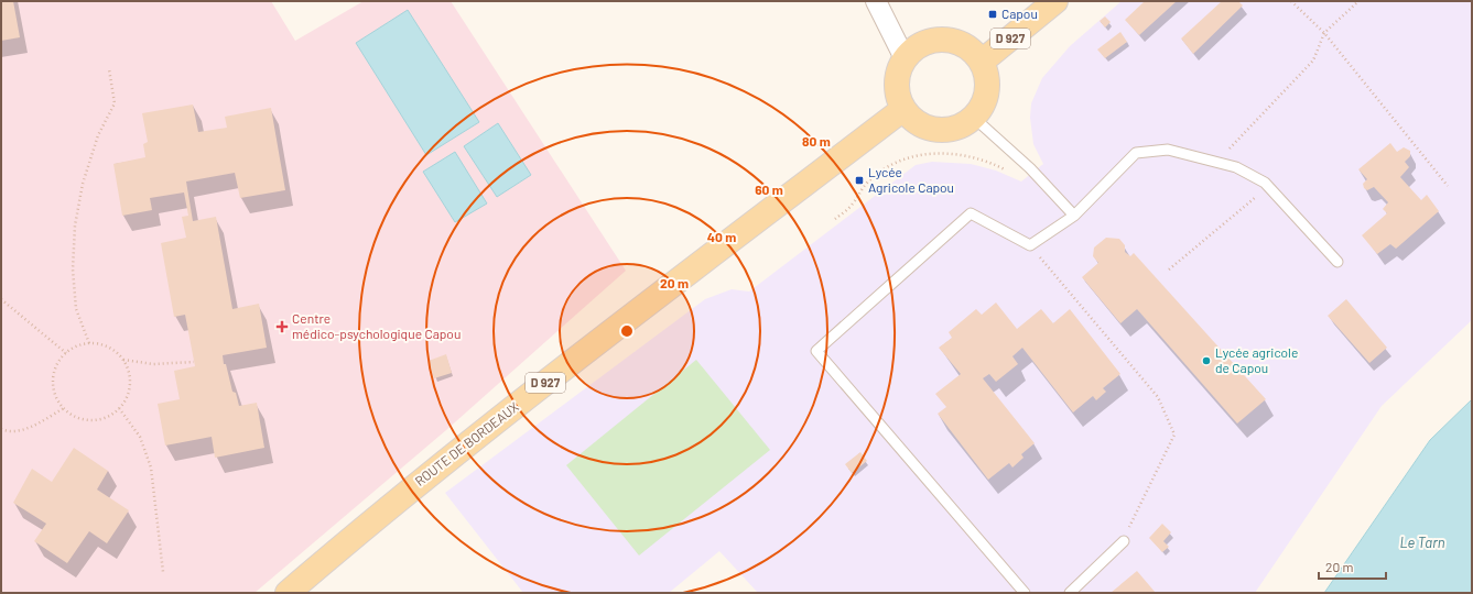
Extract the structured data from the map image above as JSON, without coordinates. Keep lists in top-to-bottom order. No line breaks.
{"streets":{"main road":["D 927","ROUTE DE BORDEAUX"]},"crossings":[["D 927","ROUTE DE BORDEAUX"]],"water":["Le Tarn"],"places":{"transit":["Capou","Lycée Agricole Capou"],"health":["Centre médico-psychologique Capou"],"other":["Lycée agricole de Capou"]},"scale_bar":"20 m","rings":["80 m","60 m","40 m","20 m"]}
